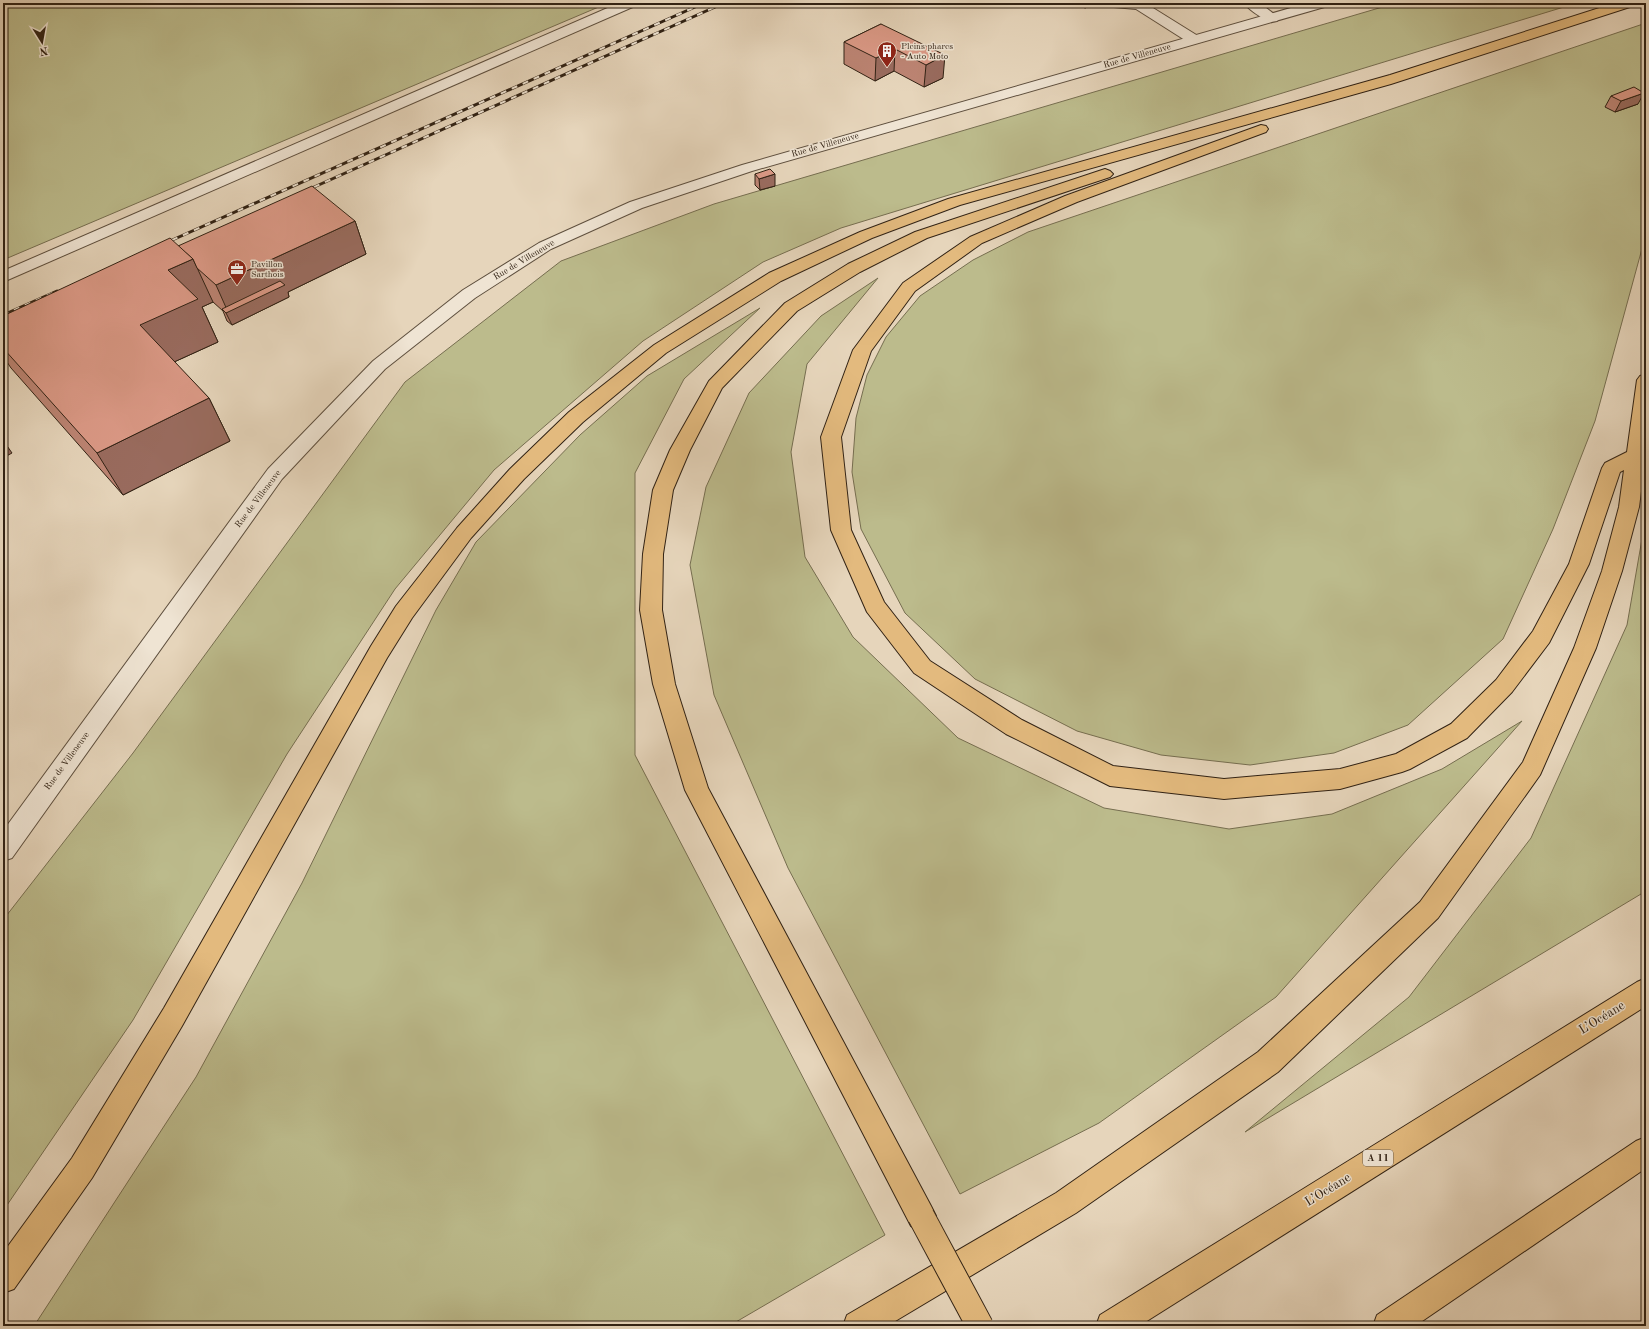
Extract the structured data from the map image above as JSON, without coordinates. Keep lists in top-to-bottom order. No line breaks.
{"streets":{"highway":["L’Océane","A 11"],"street":["Rue de Villeneuve"]},"places":{"building":["Pleins phares - Auto Moto"],"office":["Pavillon Sarthois"]},"north":"bottom"}
